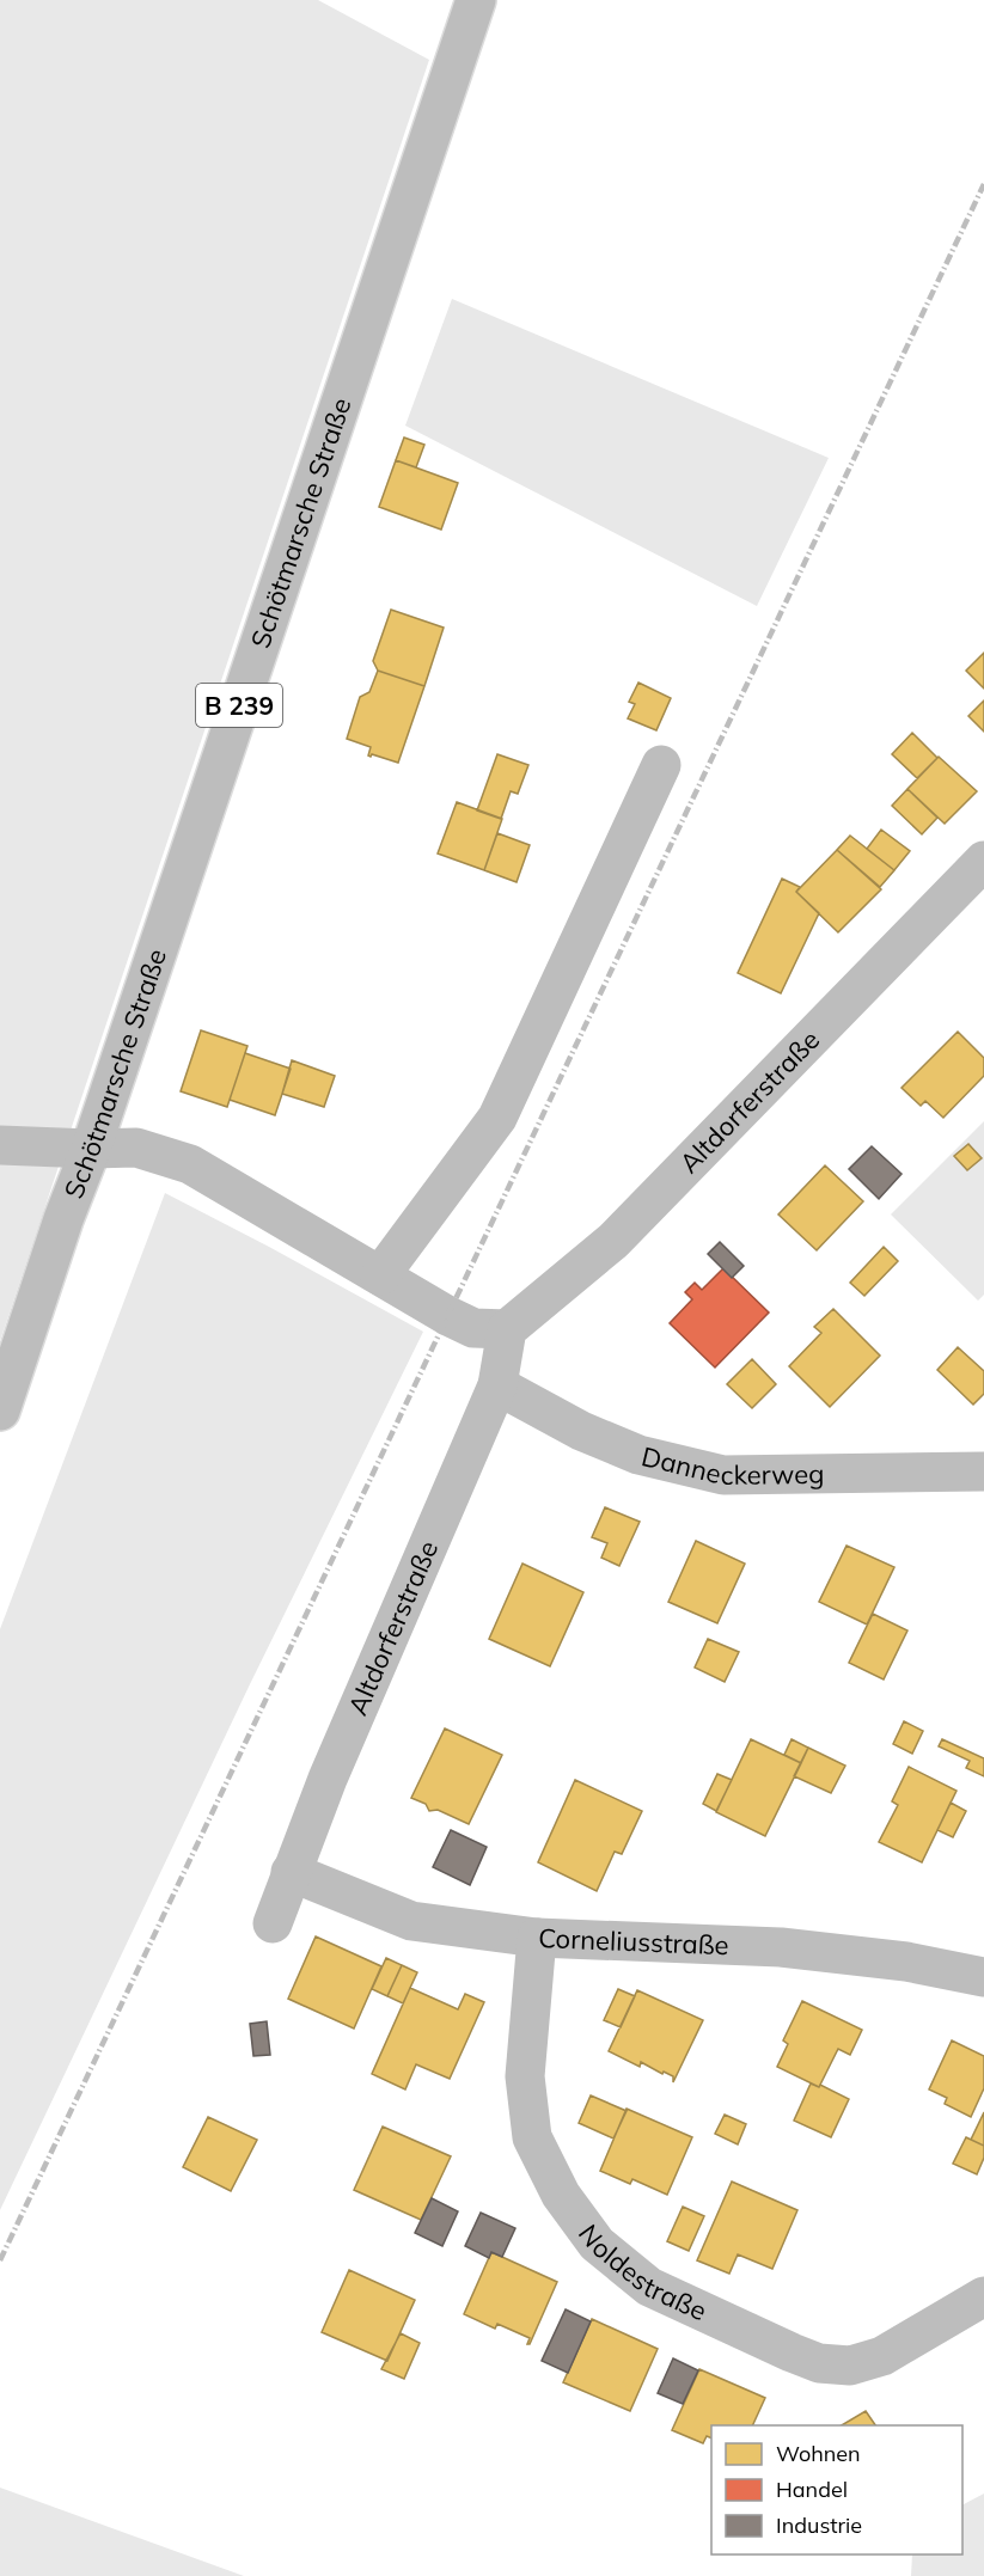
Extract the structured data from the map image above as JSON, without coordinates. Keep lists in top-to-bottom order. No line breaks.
{"streets":{"street":["Schötmarsche Straße","B 239","Altdorferstraße","Danneckerweg","Corneliusstraße","Noldestraße"]},"crossings":[["Altdorferstraße","Danneckerweg"],["Altdorferstraße","Corneliusstraße"],["Corneliusstraße","Noldestraße"]],"legend":["Wohnen","Handel","Industrie"]}
